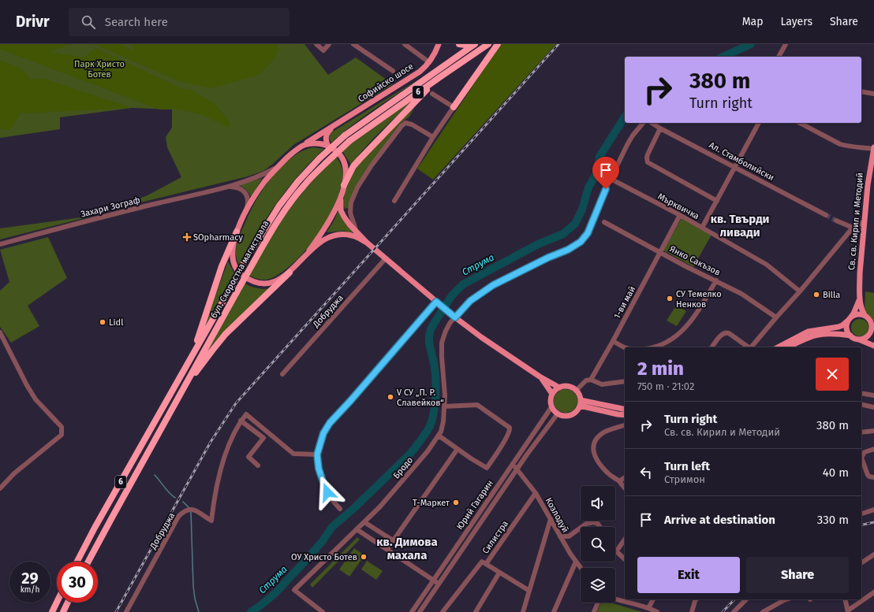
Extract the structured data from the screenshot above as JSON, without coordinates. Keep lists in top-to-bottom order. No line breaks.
{"streets":{"highway":["6","бул. Скоростна магистрала"],"main road":["Софийско шосе","Св. св. Кирил и Методий"],"street":["Ал. Стамболийски","Мърквичка","Захари Зограф","Янко Сакъзов","1-ви май","Добруджа","Бродо","Юрий Гагарин","Козлодуй","Силистра"]},"crossings":[["Софийско шосе","Захари Зограф"],["Мърквичка","1-ви май"],["Мърквичка","Бродо"],["Янко Сакъзов","1-ви май"],["1-ви май","Юрий Гагарин"],["Юрий Гагарин","Козлодуй"],["Козлодуй","Силистра"]],"districts":["кв. Твърди ливади","кв. Димова махала"],"water":["Струма"],"parks":["Парк Христо Ботев"],"places":{"health":["SOpharmacy"],"other":["Billa","СУ Темелко Ненков","Lidl","V СУ „П. Р. Славейков“","Т-Маркет","ОУ Христо Ботев"]},"page":{"header":"Drivr","search":"Search here","nav":["Map","Layers","Share"],"turn":["380 m","Turn right"],"heading":["2 min","750 m · 21:02"],"list":[{"name":"Turn right","note":"Св. св. Кирил и Методий","value":"380 m"},{"name":"Turn left","note":"Стримон","value":"40 m"},{"name":"Arrive at destination","value":"330 m"}],"buttons":["Exit","Share"],"speed":"29 km/h","limit":"30"}}
